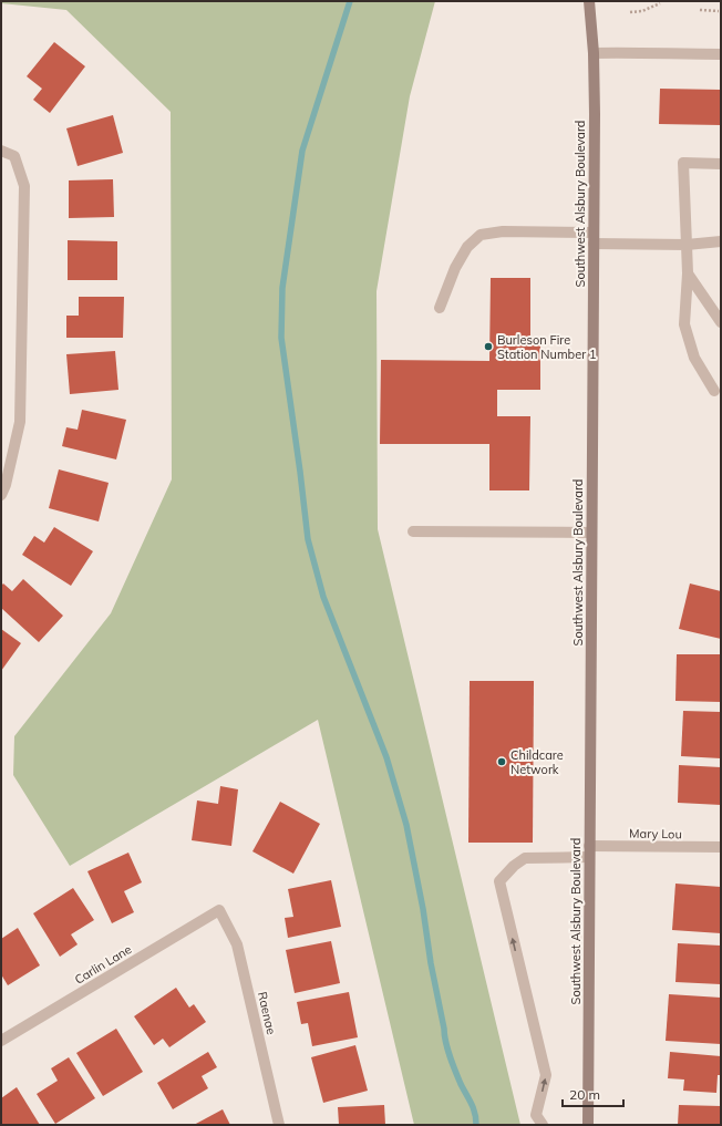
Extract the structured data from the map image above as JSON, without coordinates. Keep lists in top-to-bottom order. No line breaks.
{"streets":{"main road":["Southwest Alsbury Boulevard"],"street":["Mary Lou","Carlin Lane","Raenae"]},"crossings":[["Southwest Alsbury Boulevard","Mary Lou"],["Carlin Lane","Raenae"]],"places":["Burleson Fire Station Number 1","Childcare Network"],"scale_bar":"20 m"}
